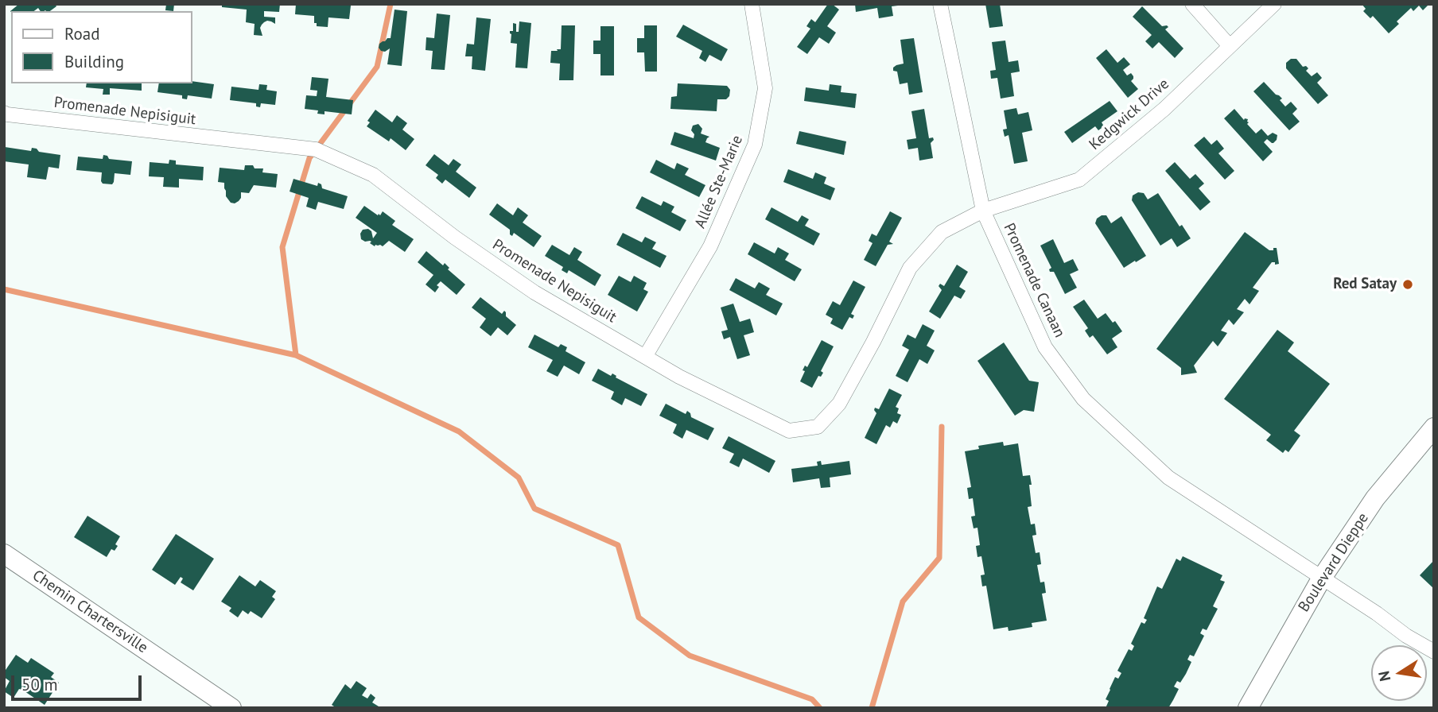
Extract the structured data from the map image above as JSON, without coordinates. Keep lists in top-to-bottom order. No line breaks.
{"streets":{"main road":["Boulevard Dieppe","Chemin Chartersville"],"street":["Promenade Nepisiguit","Kedgwick Drive","Allée Ste-Marie","Promenade Canaan"]},"crossings":[["Promenade Nepisiguit","Kedgwick Drive"],["Promenade Nepisiguit","Allée Ste-Marie"],["Promenade Nepisiguit","Promenade Canaan"],["Kedgwick Drive","Promenade Canaan"],["Promenade Canaan","Boulevard Dieppe"]],"places":["Red Satay"],"legend":["Road","Building"],"scale_bar":"50 m","north":"left"}
